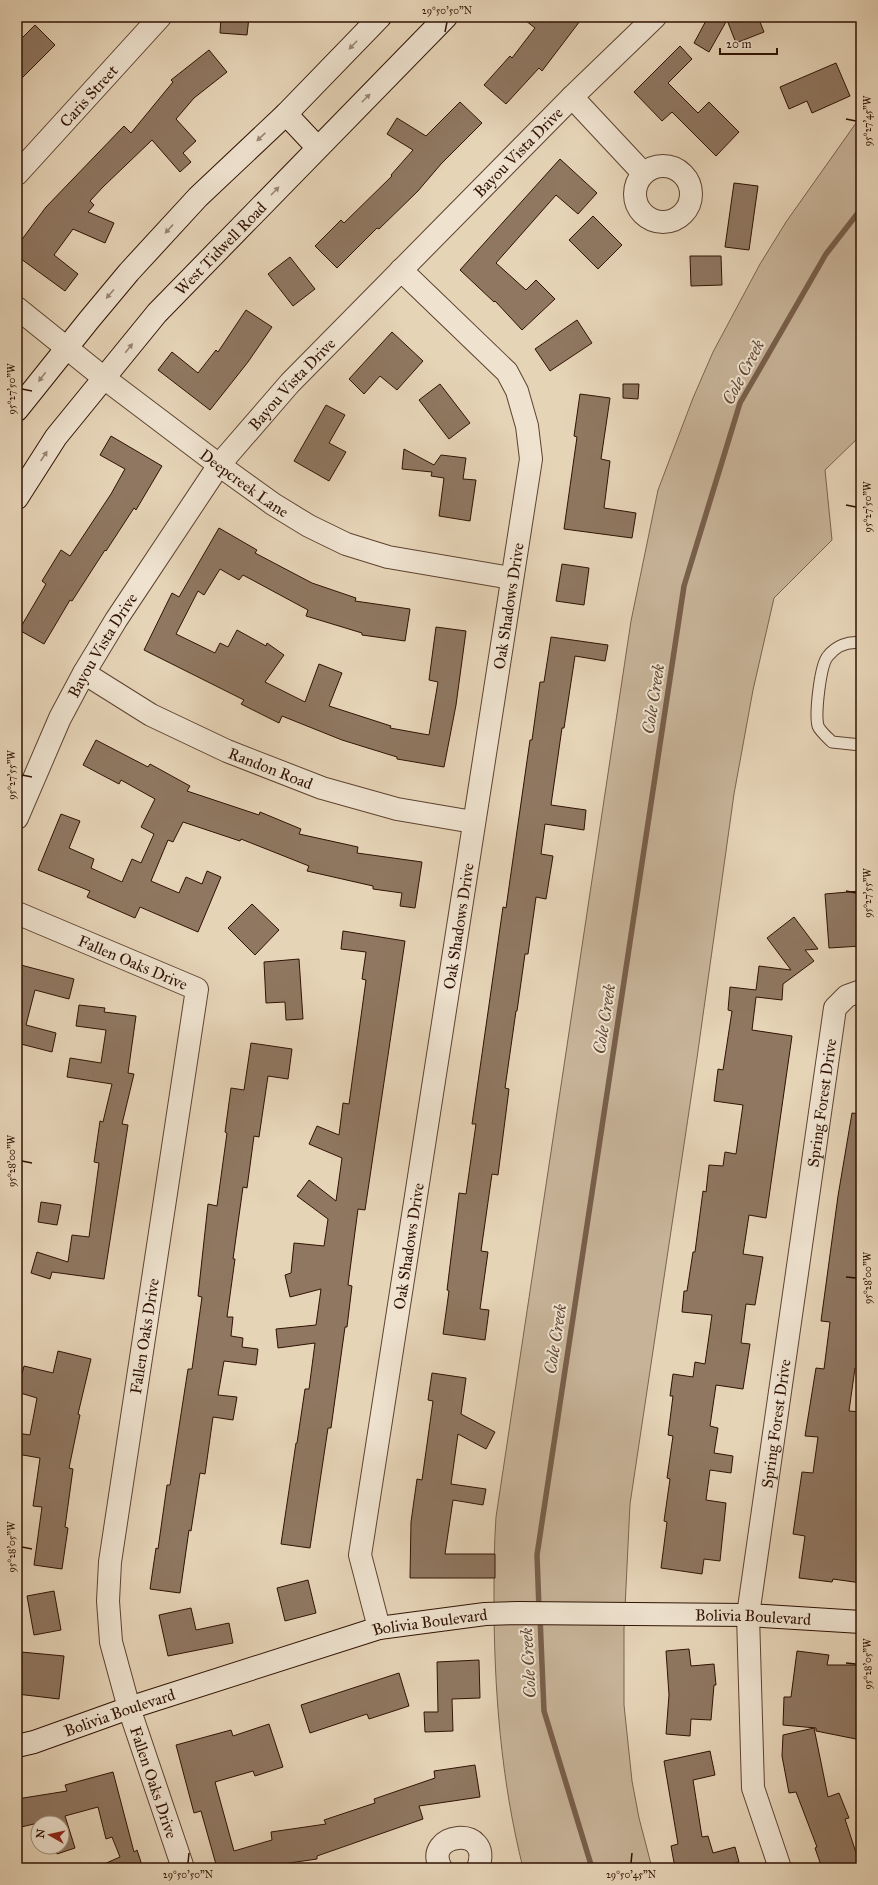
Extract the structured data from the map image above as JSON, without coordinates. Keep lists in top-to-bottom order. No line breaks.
{"streets":{"street":["Caris Street","Bayou Vista Drive","West Tidwell Road","Deepcreek Lane","Oak Shadows Drive","Randon Road","Fallen Oaks Drive","Spring Forest Drive","Bolivia Boulevard"]},"crossings":[["Bayou Vista Drive","Deepcreek Lane"],["Bayou Vista Drive","Oak Shadows Drive"],["Bayou Vista Drive","Randon Road"],["West Tidwell Road","Deepcreek Lane"],["Deepcreek Lane","Oak Shadows Drive"],["Oak Shadows Drive","Randon Road"],["Oak Shadows Drive","Bolivia Boulevard"],["Fallen Oaks Drive","Bolivia Boulevard"],["Spring Forest Drive","Bolivia Boulevard"]],"water":["Cole Creek"],"scale_bar":"20 m","north":"left","coordinates":["29°50'50\"N","95°27'45\"W","95°27'50\"W","95°27'55\"W","95°28'00\"W","95°28'05\"W","29°50'45\"N"]}
